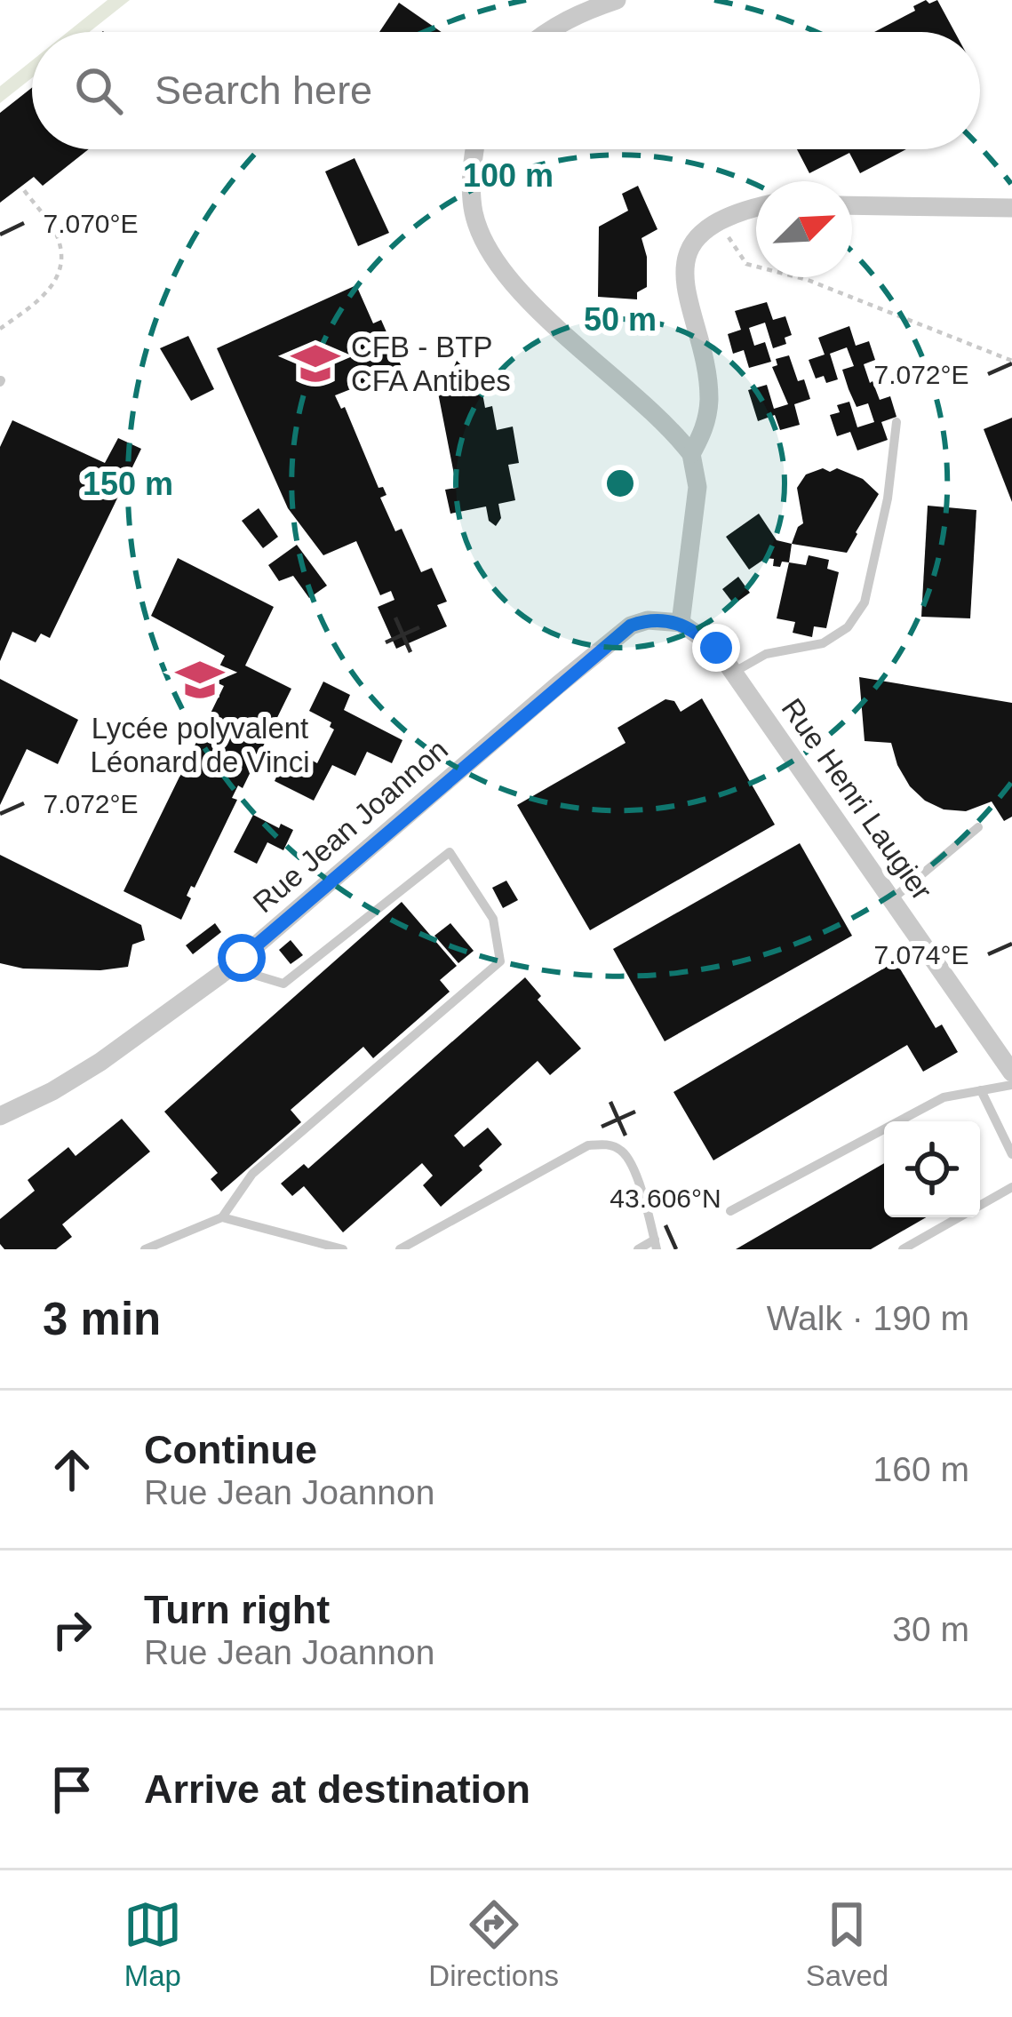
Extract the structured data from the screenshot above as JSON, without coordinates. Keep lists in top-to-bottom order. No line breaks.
{"streets":{"street":["Rue Henri Laugier","Rue Jean Joannon"]},"crossings":[["Rue Henri Laugier","Rue Jean Joannon"]],"places":{"school or university":["CFB - BTP CFA Antibes","Lycée polyvalent Léonard de Vinci"]},"north":"top right","page":{"search":"Search here","heading":["3 min","Walk · 190 m"],"list":[["Continue","Rue Jean Joannon","160 m"],["Turn right","Rue Jean Joannon","30 m"],"Arrive at destination"],"nav":["Map","Directions","Saved"]},"coordinates":["7.070°E","7.072°E","7.074°E","43.606°N"],"rings":["100 m","50 m","150 m"]}
